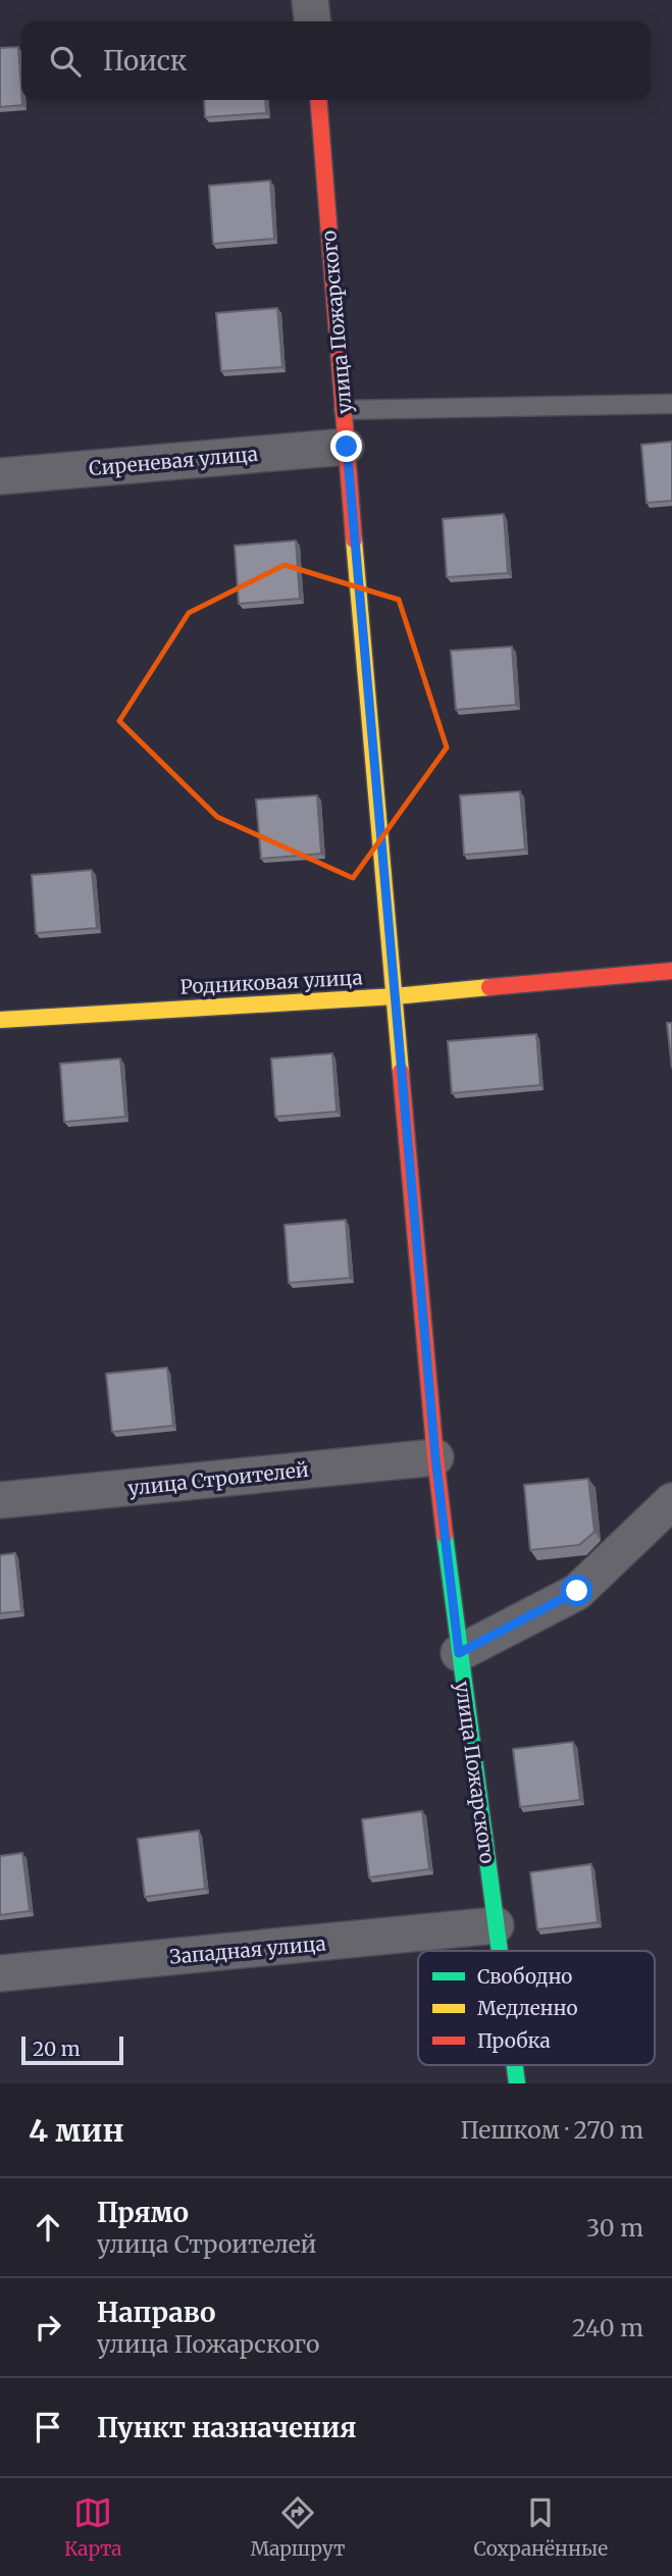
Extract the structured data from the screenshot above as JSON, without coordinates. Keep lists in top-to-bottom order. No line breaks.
{"streets":{"street":["улица Пожарского","Сиреневая улица","Родниковая улица","улица Строителей","Западная улица"]},"crossings":[["улица Пожарского","Сиреневая улица"],["улица Пожарского","Родниковая улица"],["улица Пожарского","улица Строителей"],["улица Пожарского","Западная улица"]],"legend":["Свободно","Медленно","Пробка"],"scale_bar":"20 m","page":{"search":"Поиск","scale":"20 m","heading":["4 мин","Пешком · 270 m"],"list":[["Прямо","улица Строителей","30 m"],["Направо","улица Пожарского","240 m"],"Пункт назначения"],"nav":["Карта","Маршрут","Сохранённые"]}}
